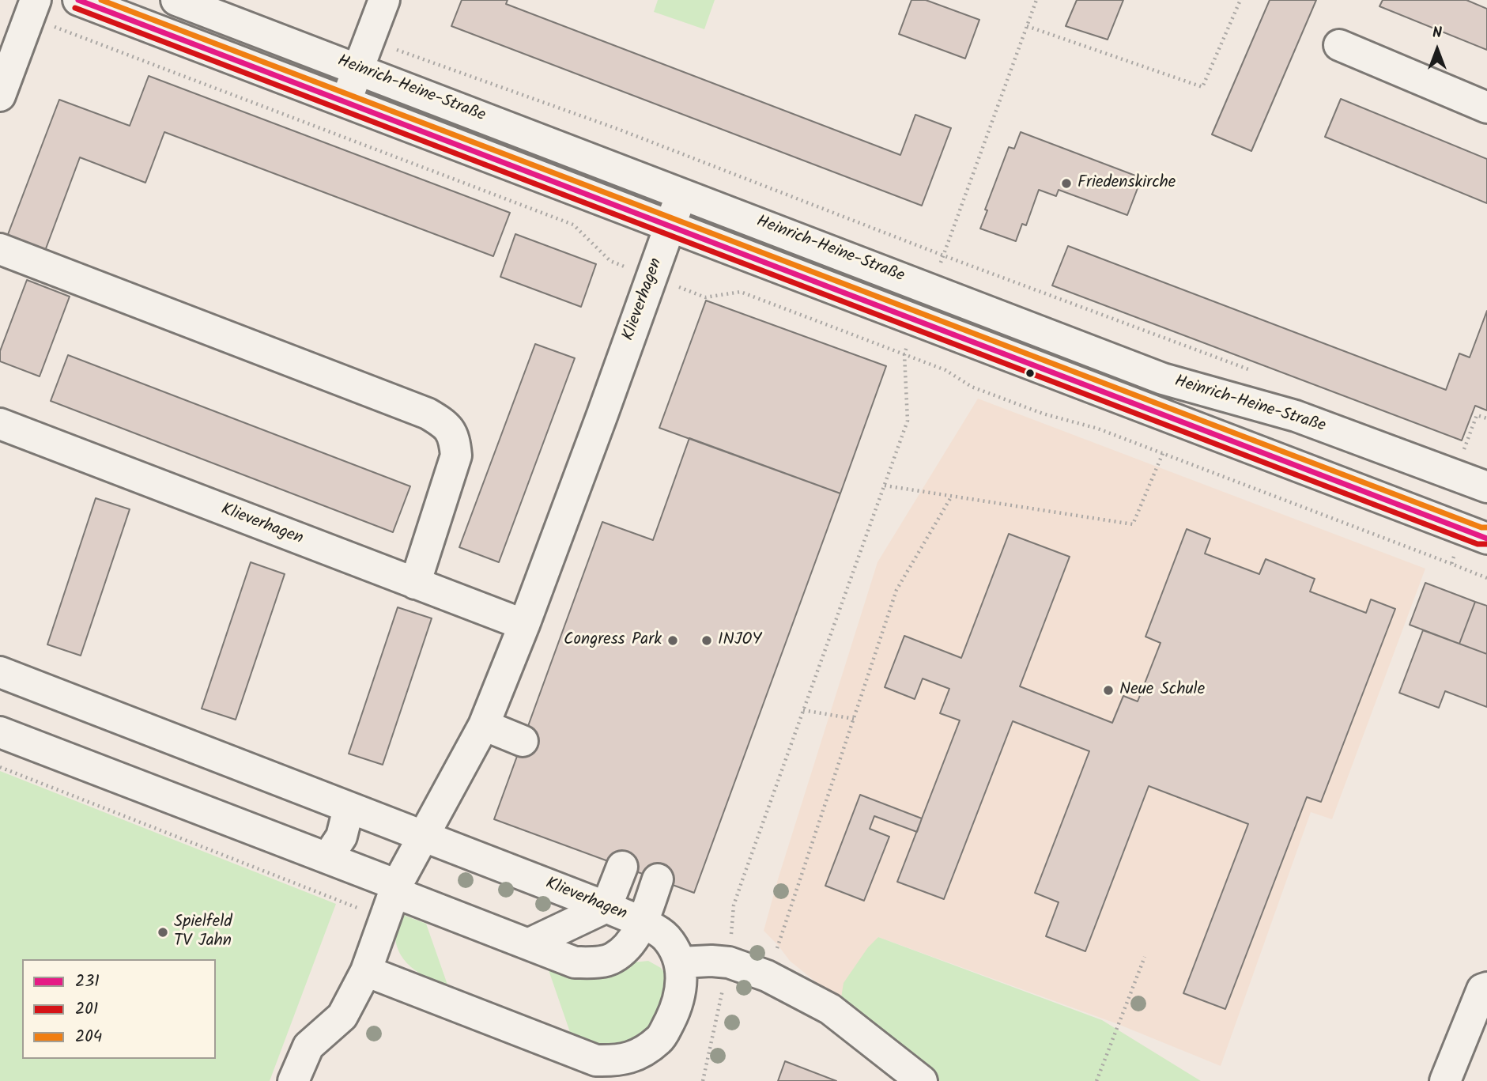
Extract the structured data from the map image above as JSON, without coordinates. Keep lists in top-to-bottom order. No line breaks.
{"streets":{"street":["Heinrich-Heine-Straße","Klieverhagen"]},"crossings":[["Heinrich-Heine-Straße","Klieverhagen"]],"places":["Friedenskirche","Congress Park","INJOY","Neue Schule","Spielfeld TV Jahn"],"lines":["transit line 231","transit line 204","transit line 201"],"legend":["231","201","204"],"north":"top"}
